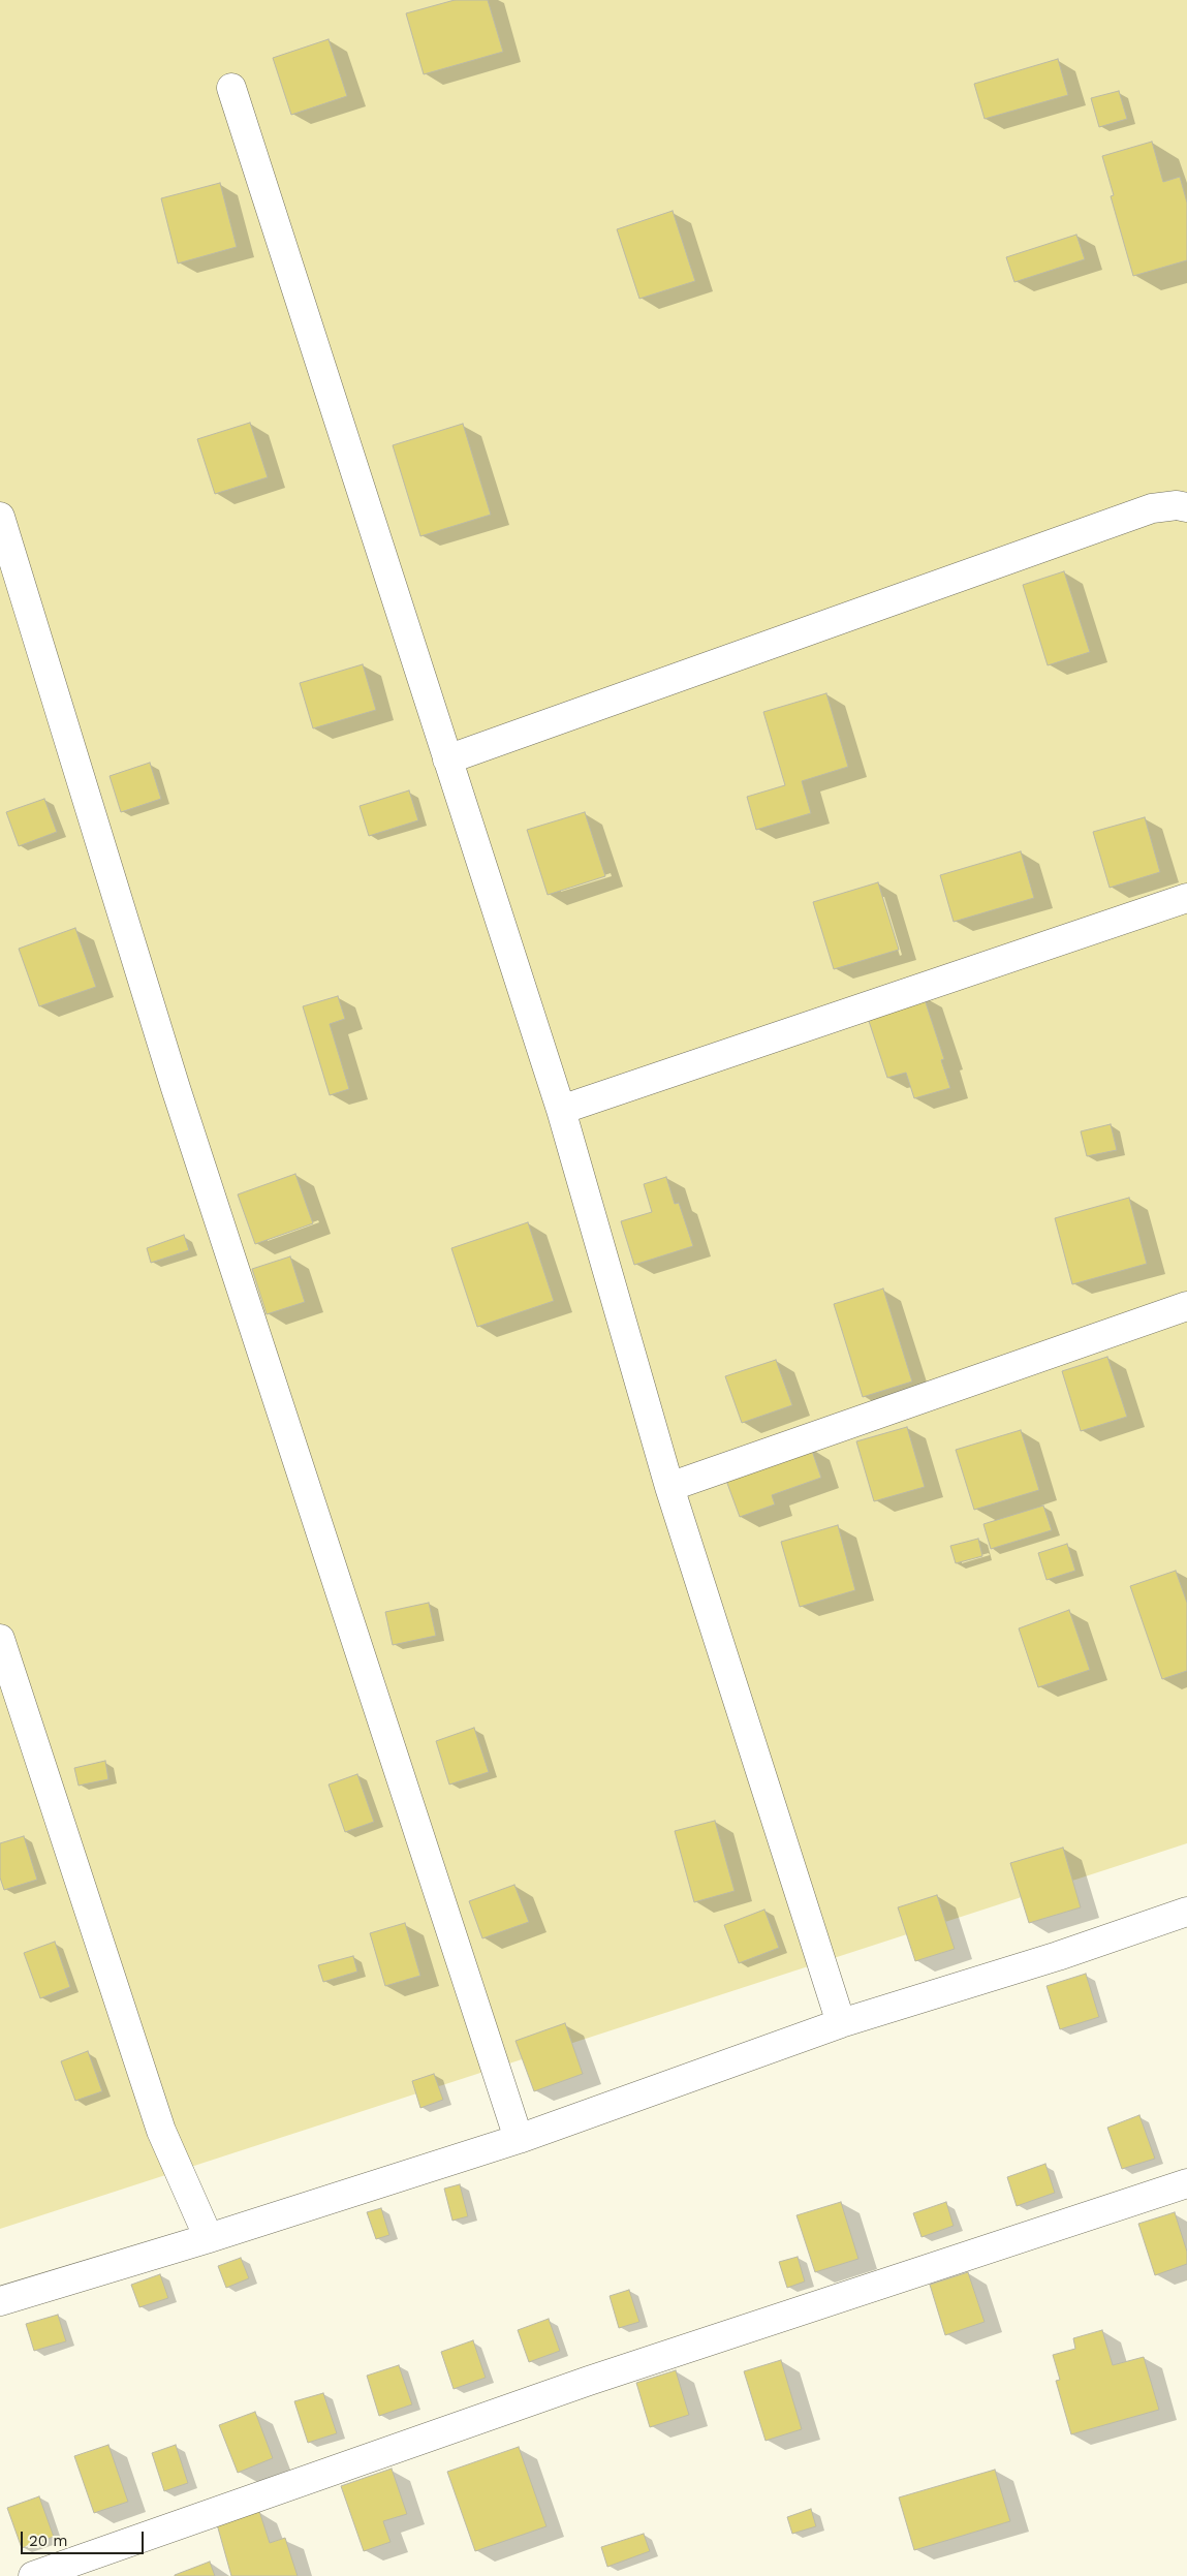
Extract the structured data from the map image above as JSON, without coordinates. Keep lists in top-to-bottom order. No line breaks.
{"scale_bar":"20 m"}
